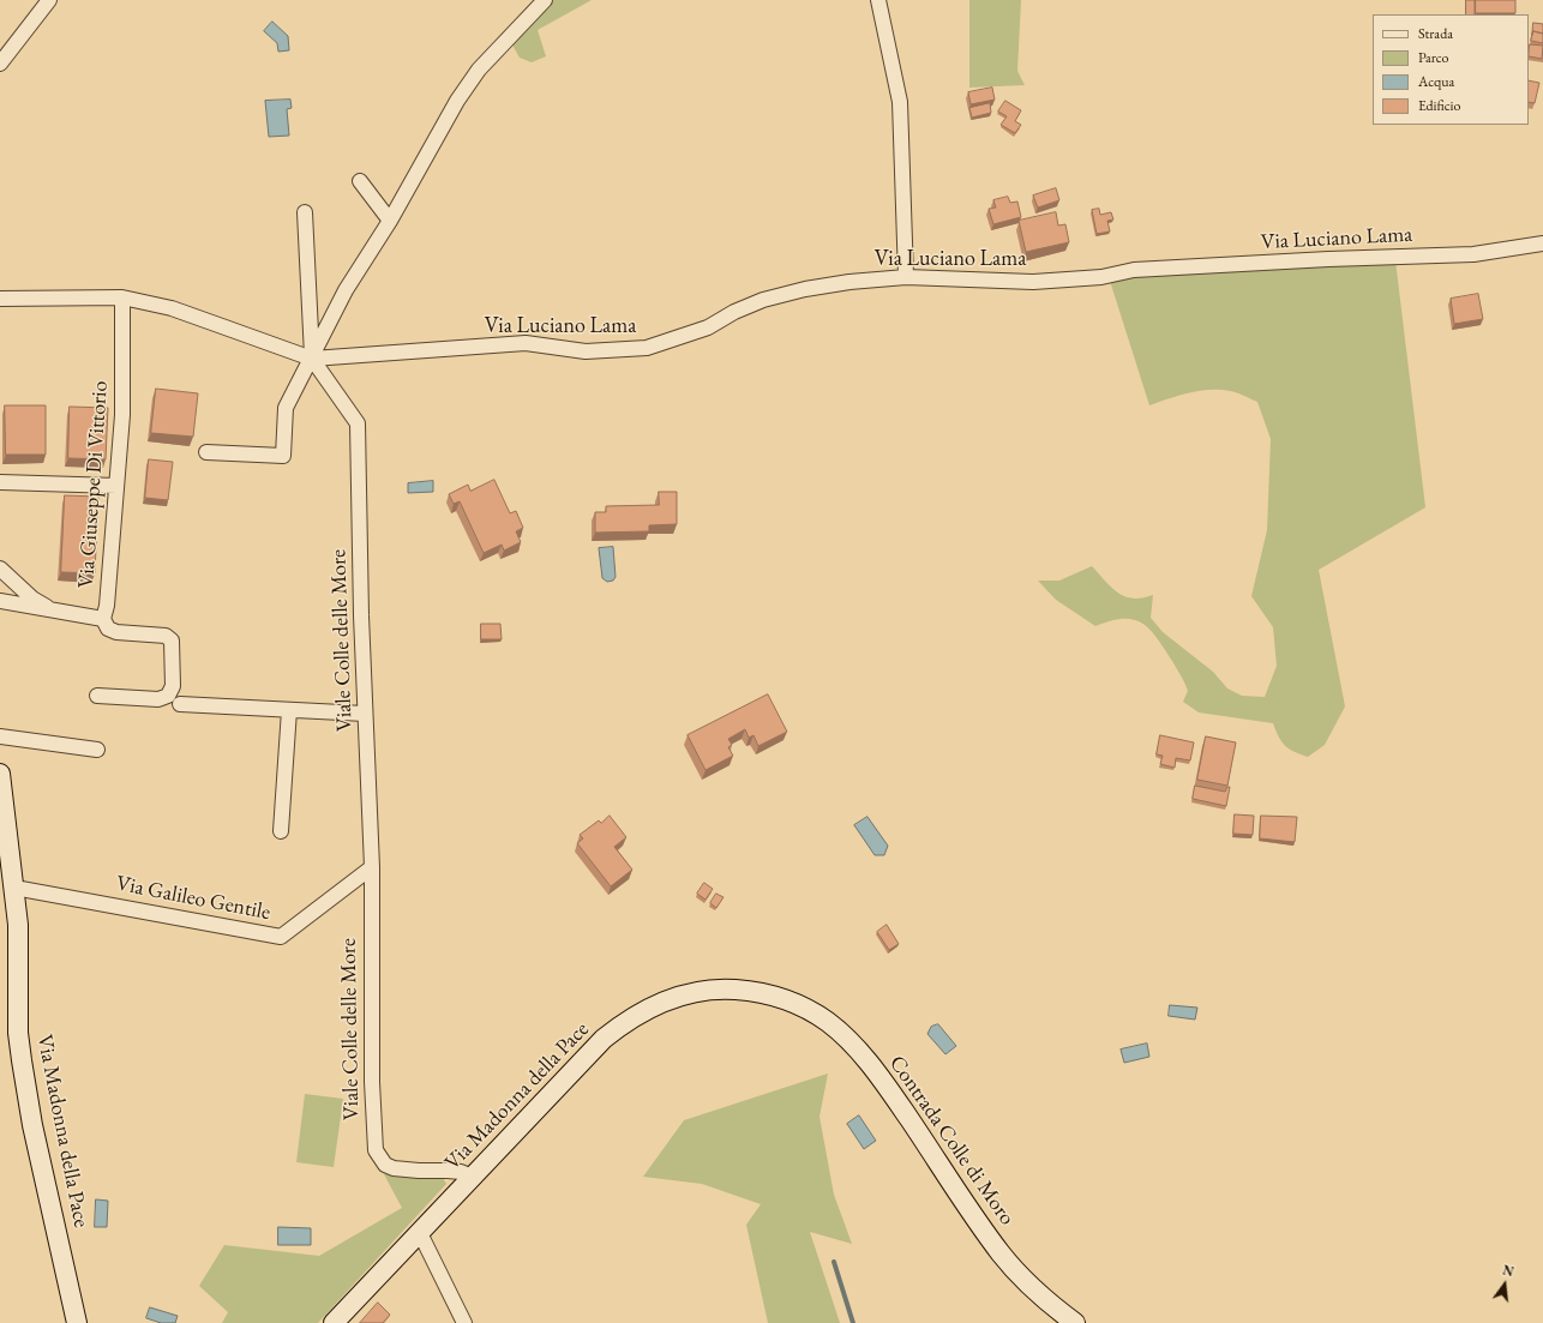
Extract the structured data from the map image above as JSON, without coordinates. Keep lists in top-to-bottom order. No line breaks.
{"streets":{"main road":["Via Madonna della Pace","Contrada Colle di Moro"],"street":["Via Luciano Lama","Via Giuseppe Di Vittorio","Viale Colle delle More","Via Galileo Gentile"]},"crossings":[["Via Luciano Lama","Viale Colle delle More"],["Viale Colle delle More","Via Galileo Gentile"],["Viale Colle delle More","Via Madonna della Pace"],["Via Galileo Gentile","Via Madonna della Pace"],["Via Madonna della Pace","Contrada Colle di Moro"]],"legend":["Strada","Parco","Acqua","Edificio"],"north":"top"}
